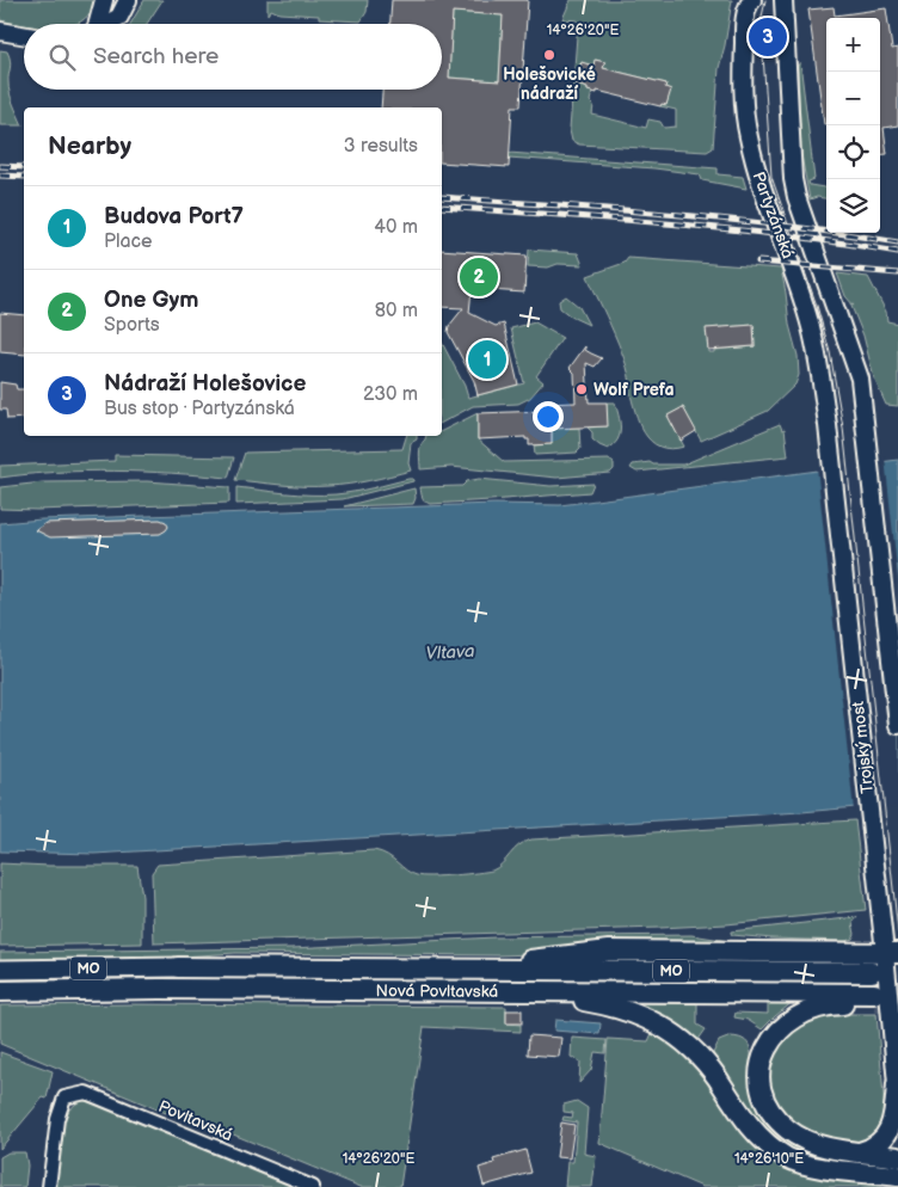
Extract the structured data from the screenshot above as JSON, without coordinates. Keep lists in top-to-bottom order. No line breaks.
{"streets":{"highway":["MO","Nová Povltavská"],"main road":["Partyzánská","Trojský most"],"street":["Povltavská"]},"crossings":[["Partyzánská","Trojský most"]],"water":["Vltava"],"places":["Holešovické nádraží","Wolf Prefa"],"page":{"pins":["3","2","1"],"map_buttons":["+","−"],"search":"Search here","heading":["Nearby","3 results"],"list":[{"mark":"1","name":"Budova Port7","note":"Place","value":"40 m"},{"mark":"2","name":"One Gym","note":"Sports","value":"80 m"},{"mark":"3","name":"Nádraží Holešovice","note":"Bus stop · Partyzánská","value":"230 m"}]},"coordinates":["14°26'20\"E","14°26'10\"E"]}
